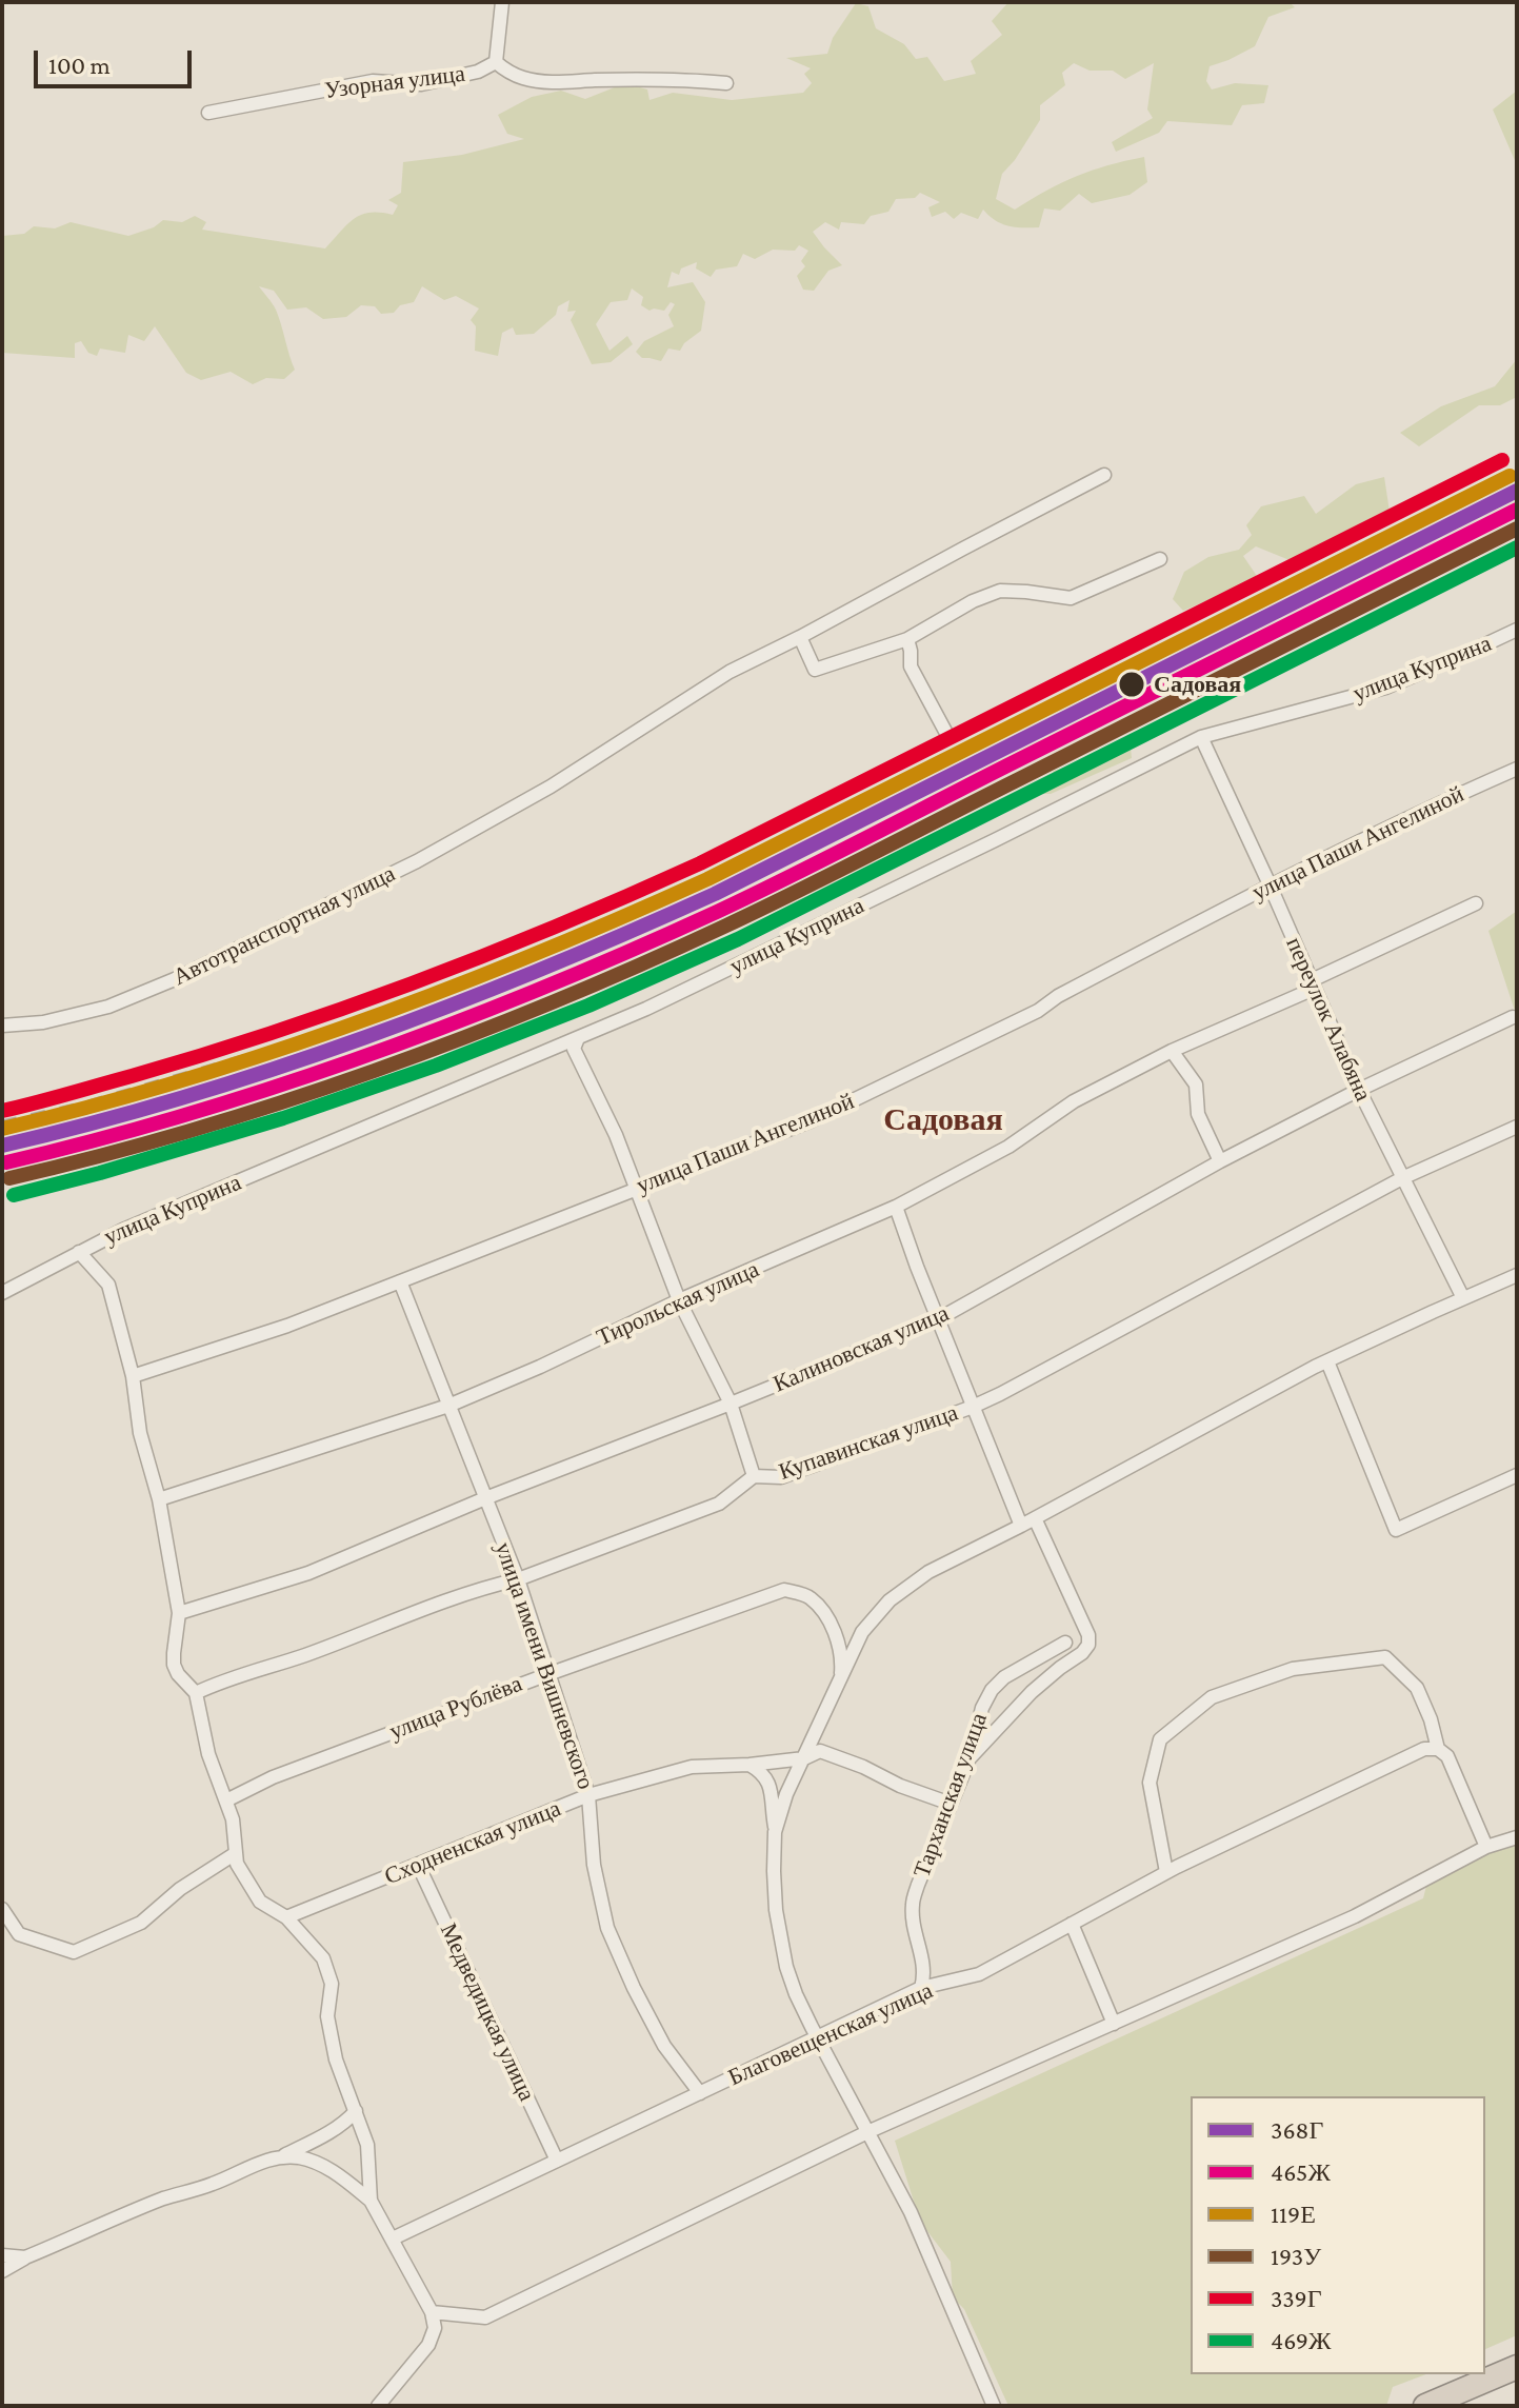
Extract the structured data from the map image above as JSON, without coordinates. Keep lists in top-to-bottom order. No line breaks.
{"streets":{"street":["Узорная улица","улица Куприна","улица Паши Ангелиной","Автотранспортная улица","переулок Алабяна","Тирольская улица","Калиновская улица","Купавинская улица","улица имени Вишневского","улица Рублёва","Тарханская улица","Сходненская улица","Медведицкая улица","Благовещенская улица"]},"crossings":[["улица Куприна","переулок Алабяна"],["улица Паши Ангелиной","переулок Алабяна"],["улица Паши Ангелиной","улица имени Вишневского"],["переулок Алабяна","Тирольская улица"],["переулок Алабяна","Калиновская улица"],["переулок Алабяна","Купавинская улица"],["Тирольская улица","улица имени Вишневского"],["Калиновская улица","улица имени Вишневского"],["Купавинская улица","улица имени Вишневского"],["улица имени Вишневского","улица Рублёва"],["улица имени Вишневского","Сходненская улица"],["улица имени Вишневского","Благовещенская улица"],["Тарханская улица","Сходненская улица"],["Тарханская улица","Благовещенская улица"],["Сходненская улица","Медведицкая улица"],["Медведицкая улица","Благовещенская улица"]],"districts":["Садовая"],"places":["Садовая"],"lines":["transit line 339Г","transit line 119Е","transit line 368Г","transit line 465Ж","transit line 193У","transit line 469Ж"],"legend":["368Г","465Ж","119Е","193У","339Г","469Ж"],"scale_bar":"100 m"}
